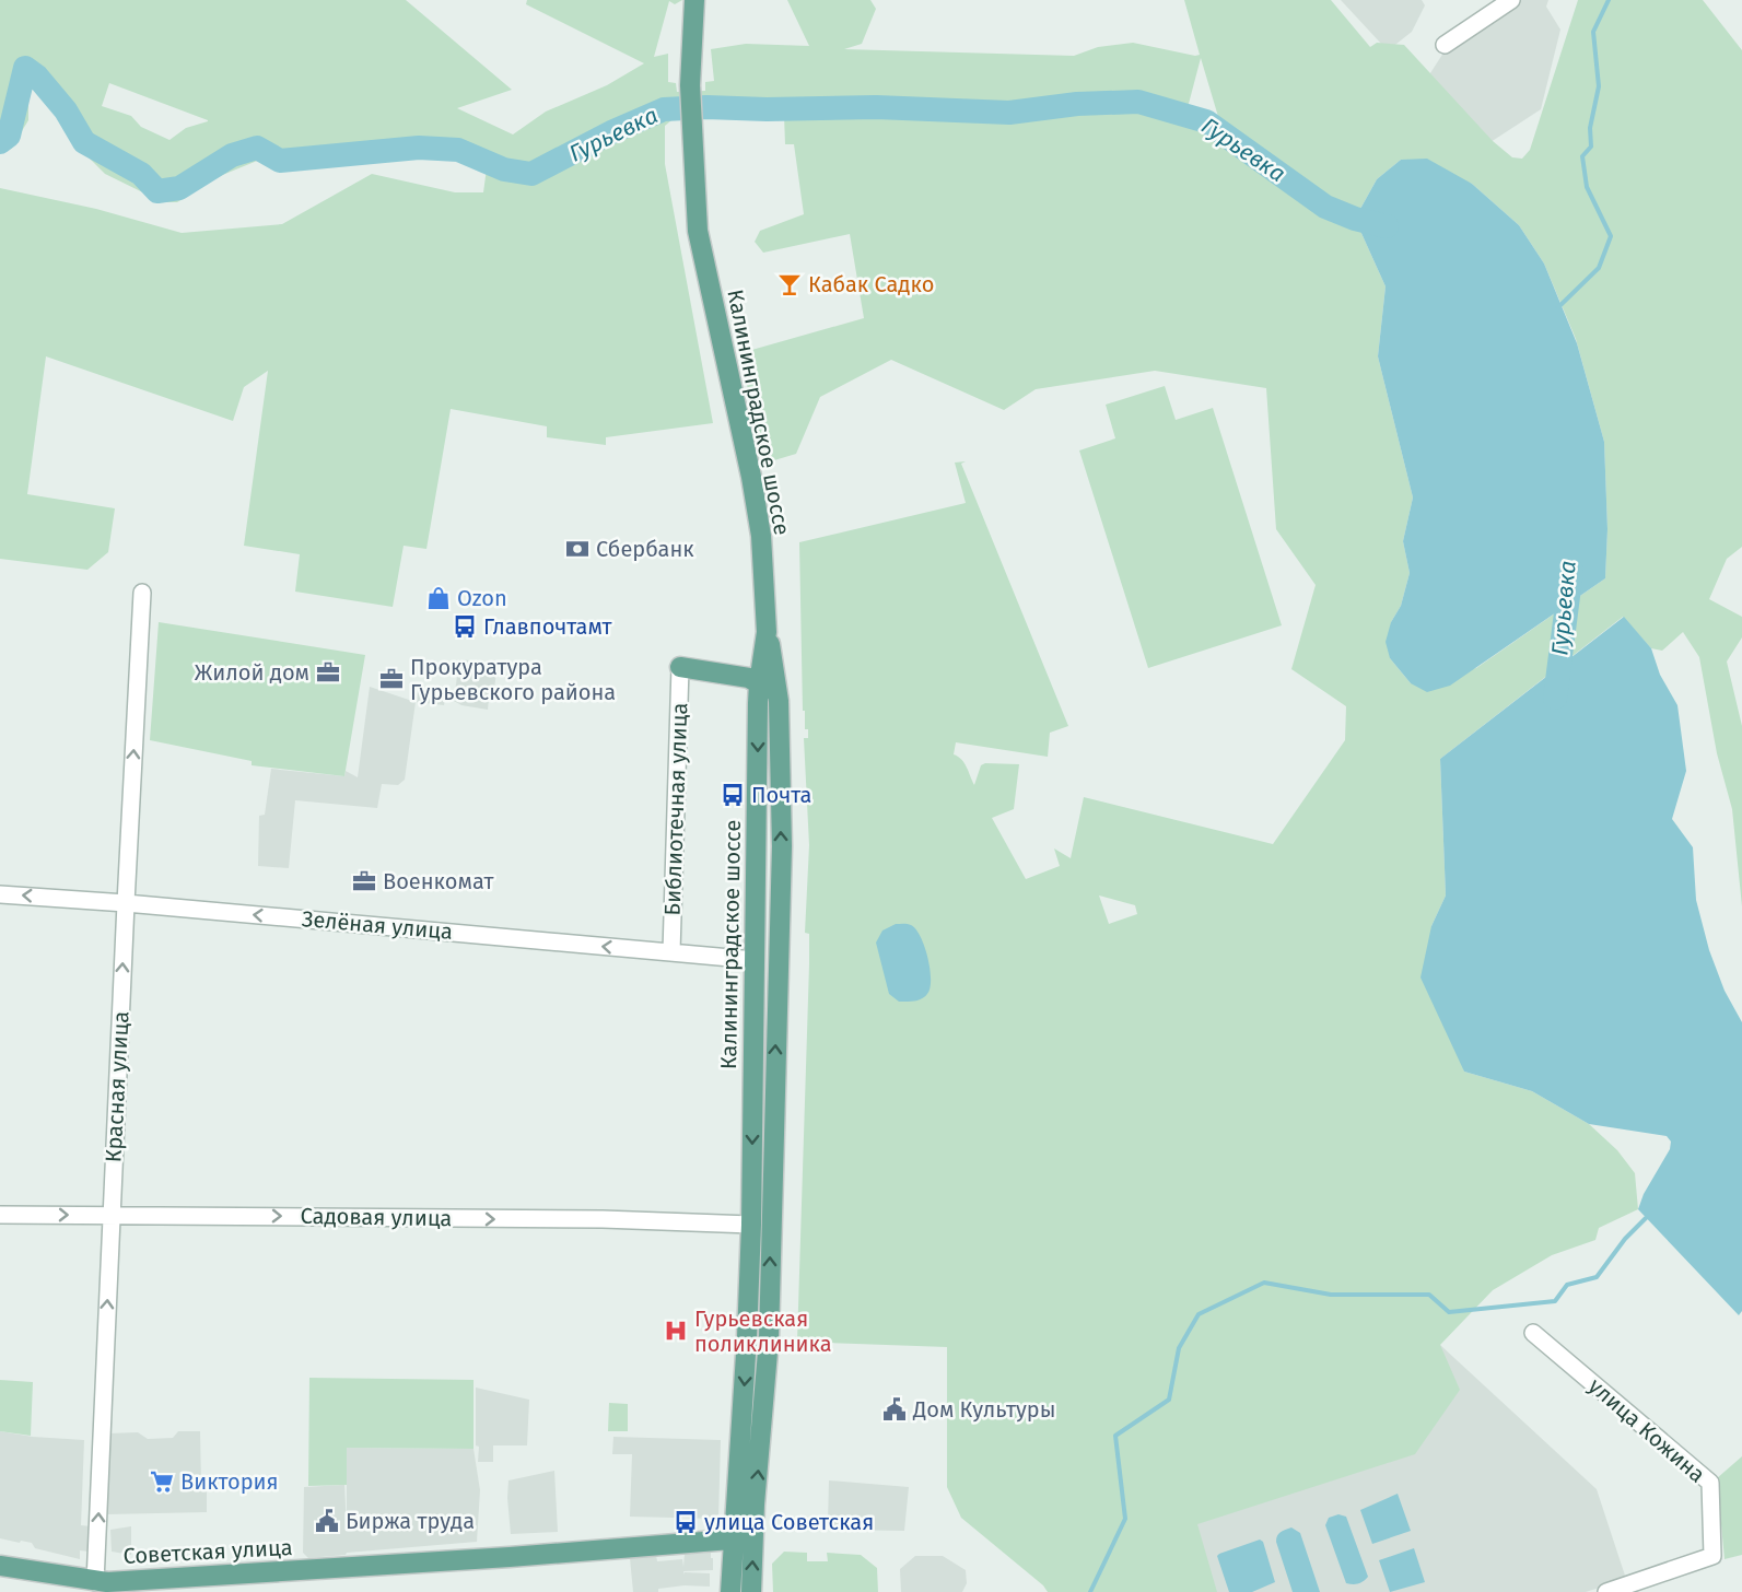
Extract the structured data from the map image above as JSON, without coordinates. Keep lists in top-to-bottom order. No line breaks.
{"streets":{"main road":["Калининградское шоссе","Советская улица"],"street":["Библиотечная улица","Зелёная улица","Красная улица","Садовая улица","улица Кожина"]},"crossings":[["Калининградское шоссе","Зелёная улица"],["Калининградское шоссе","Садовая улица"],["Калининградское шоссе","Советская улица"],["Библиотечная улица","Зелёная улица"],["Зелёная улица","Красная улица"],["Красная улица","Садовая улица"],["Красная улица","Советская улица"]],"one_way":["Зелёная улица","Красная улица","Садовая улица"],"water":["Гурьевка"],"places":{"bar":["Кабак Садко"],"bank":["Сбербанк"],"shop":["Ozon"],"bus stop":["Главпочтамт","Почта","улица Советская"],"office":["Жилой дом","Прокуратура Гурьевского района","Военкомат"],"hospital":["Гурьевская поликлиника"],"public building":["Дом Культуры","Биржа труда"],"supermarket":["Виктория"]}}
